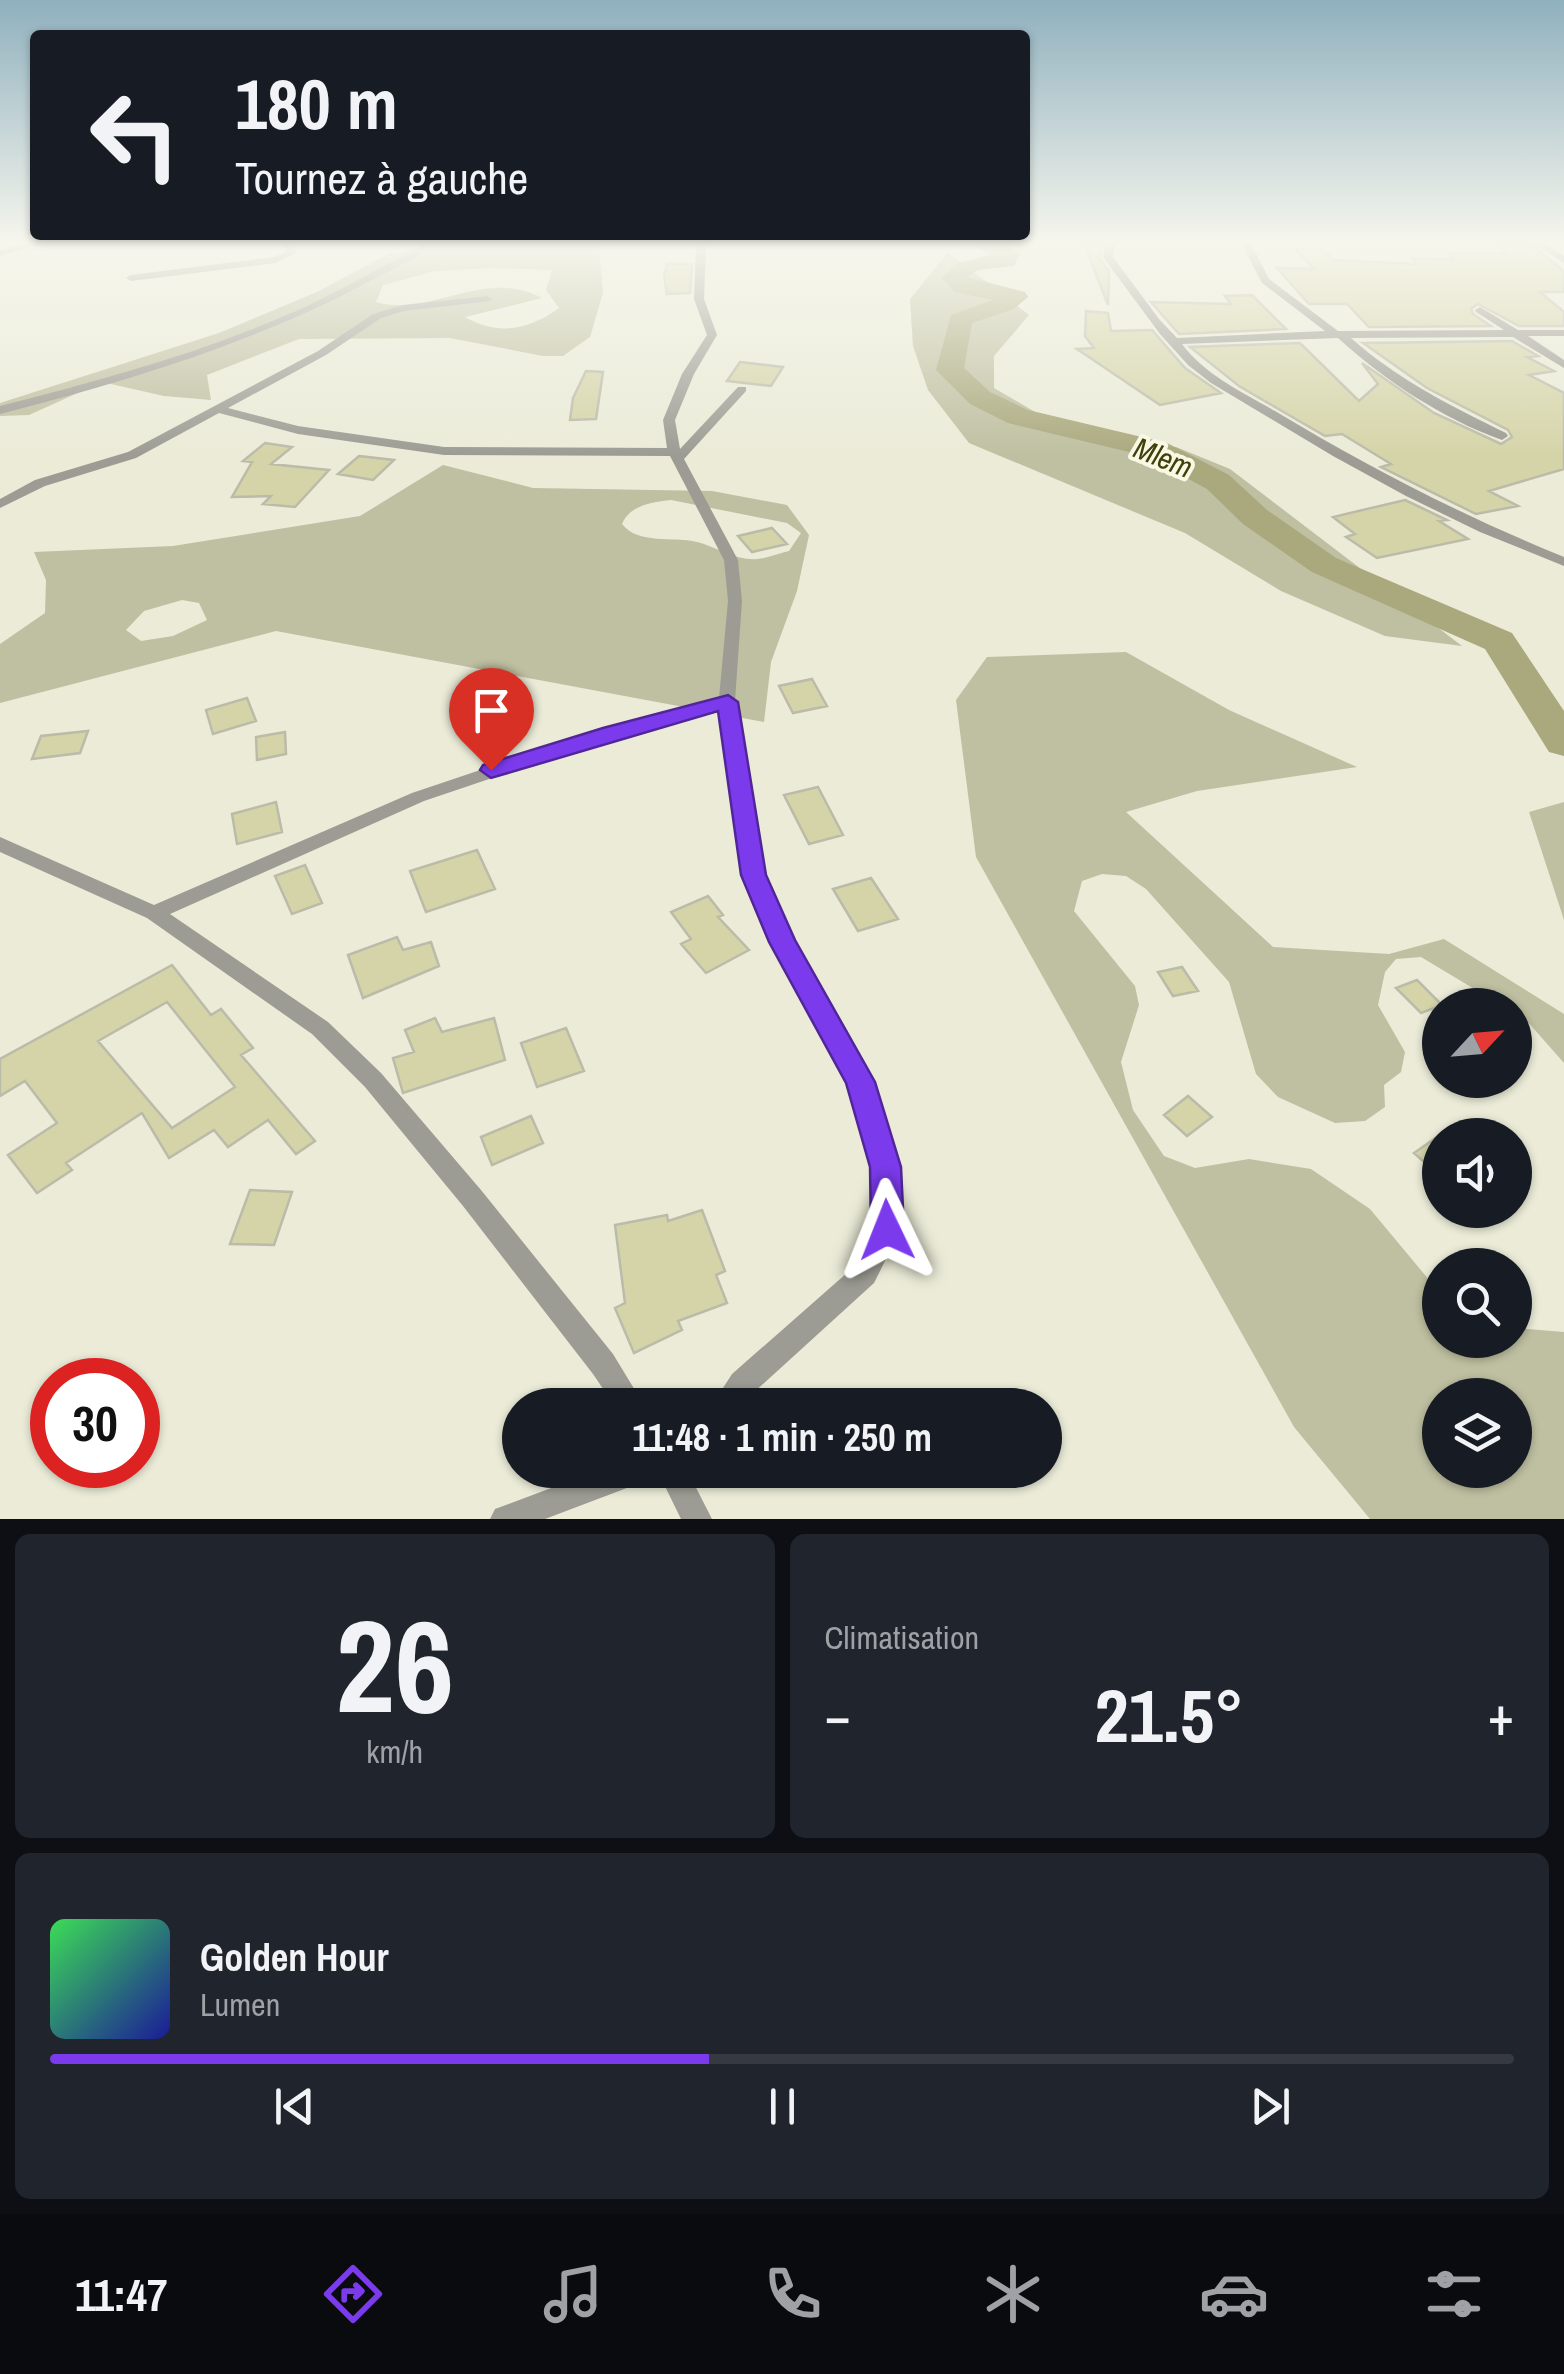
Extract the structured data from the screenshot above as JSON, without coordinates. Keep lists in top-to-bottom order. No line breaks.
{"water":["Mlem"],"north":"top right","page":{"turn":["180 m","Tournez à gauche"],"limit":"30","trip":"11:48 · 1 min · 250 m","tile":[["26","km/h"],"Climatisation"],"heat":["−","21.5°","+"],"song":["Golden Hour","Lumen"],"tabs":"11:47"}}
